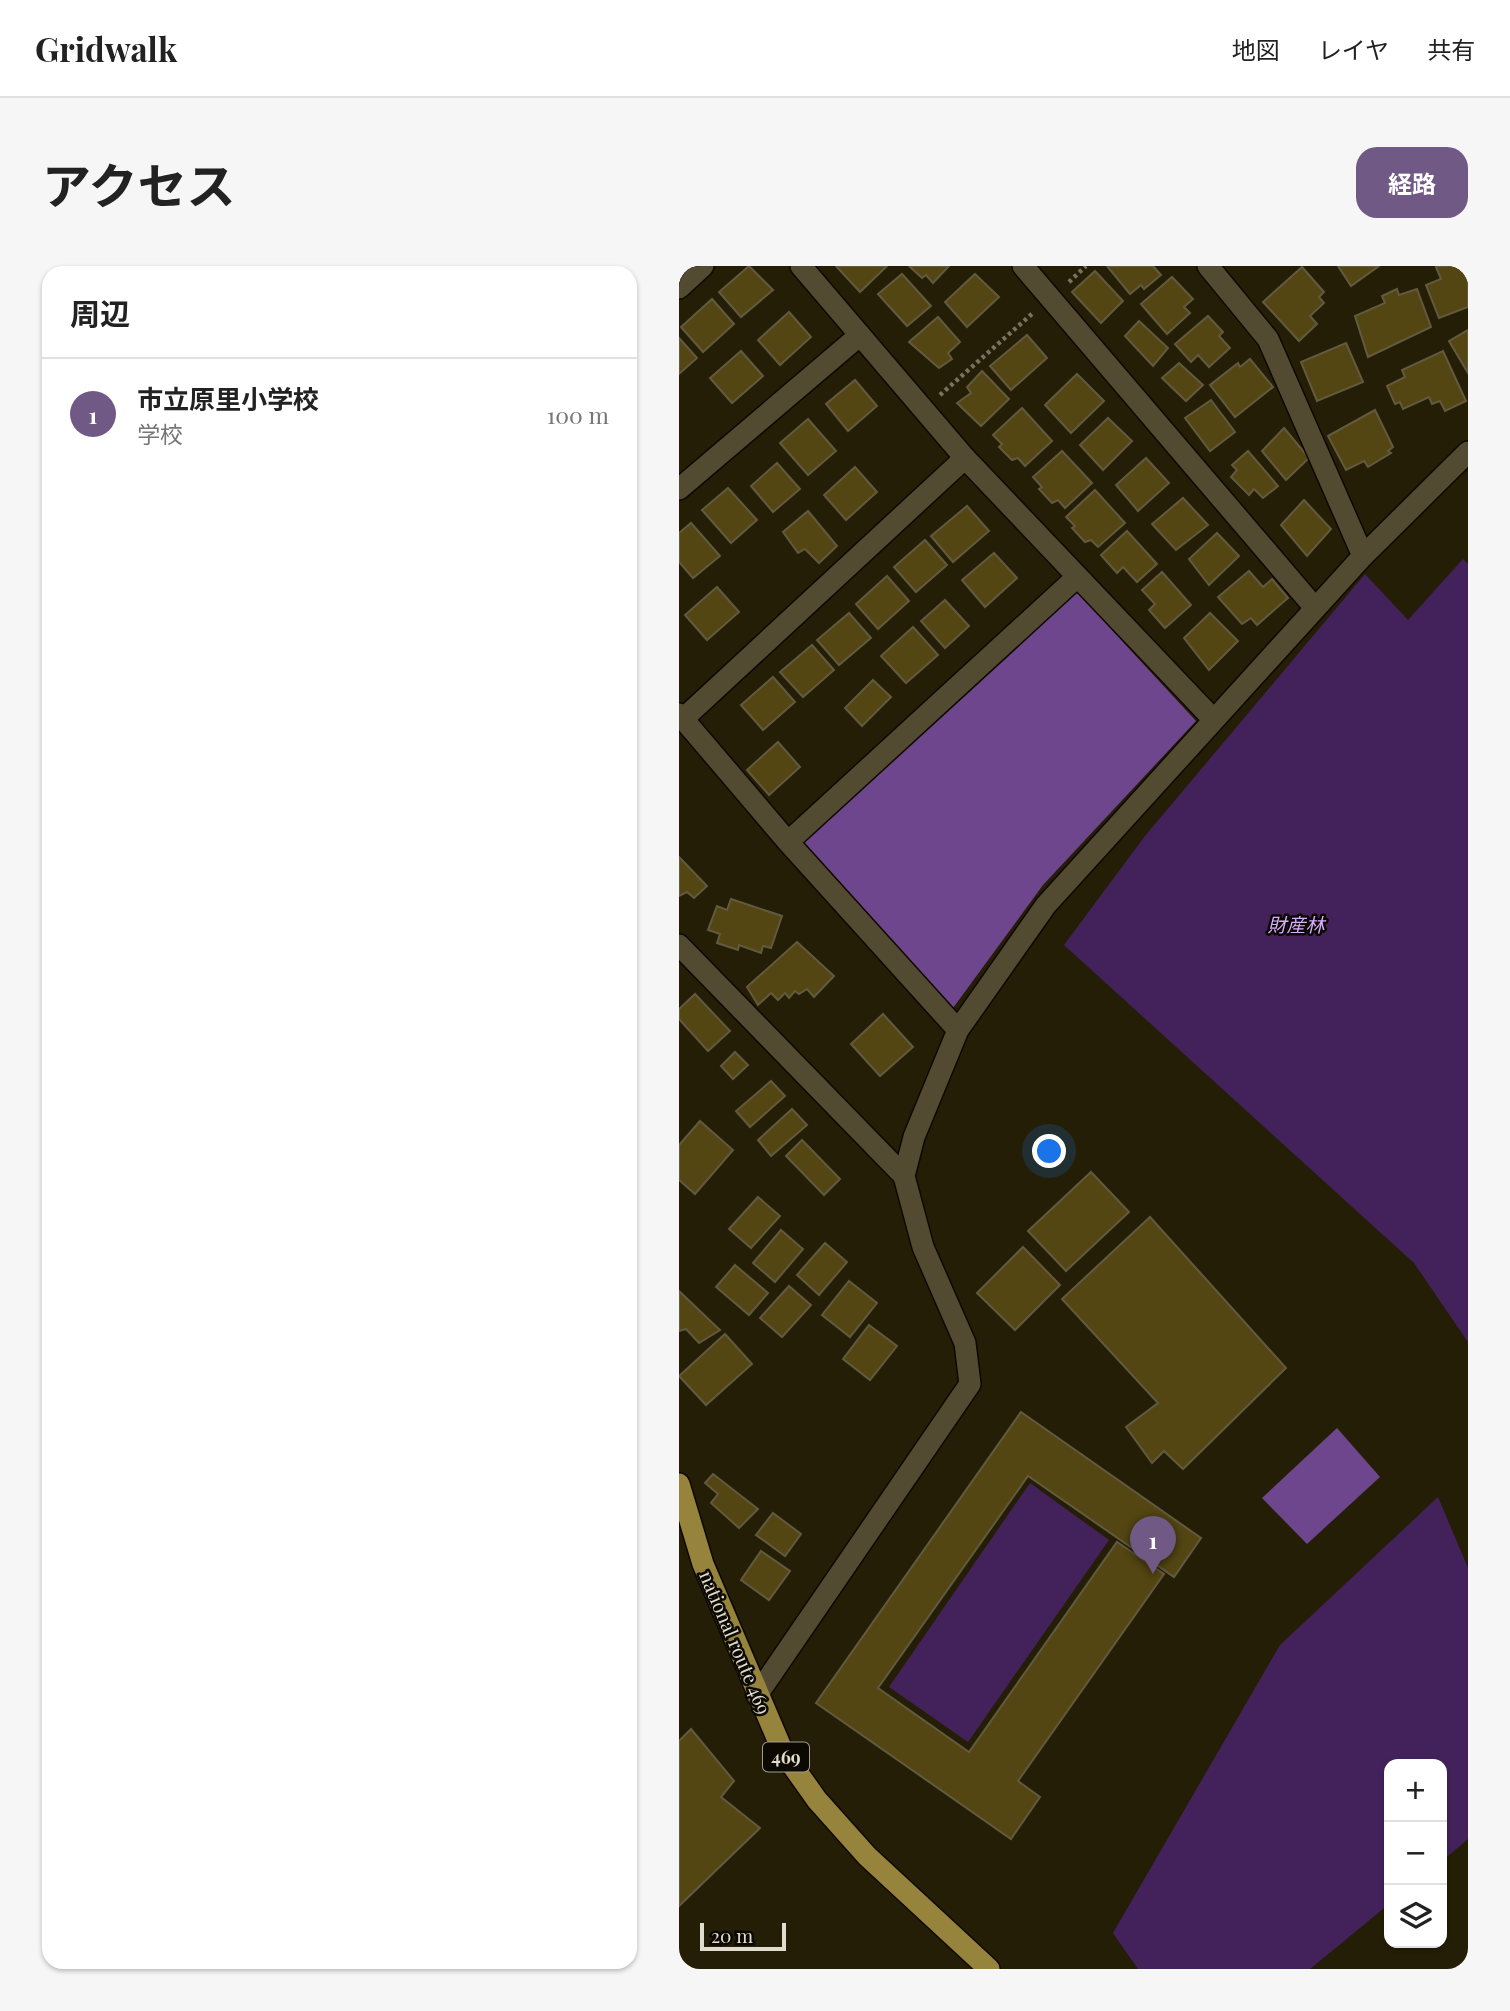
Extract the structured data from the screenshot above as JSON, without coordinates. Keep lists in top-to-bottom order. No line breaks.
{"streets":{"highway":["national route 469","469"]},"parks":["財産林"],"scale_bar":"20 m","page":{"header":"Gridwalk","nav":["地図","レイヤ","共有"],"title":"アクセス","buttons":"経路","heading":"周辺","list":[{"mark":"1","name":"市立原里小学校","note":"学校","value":"100 m"}],"pins":"1","map_buttons":["+","−"],"scale":"20 m"}}
